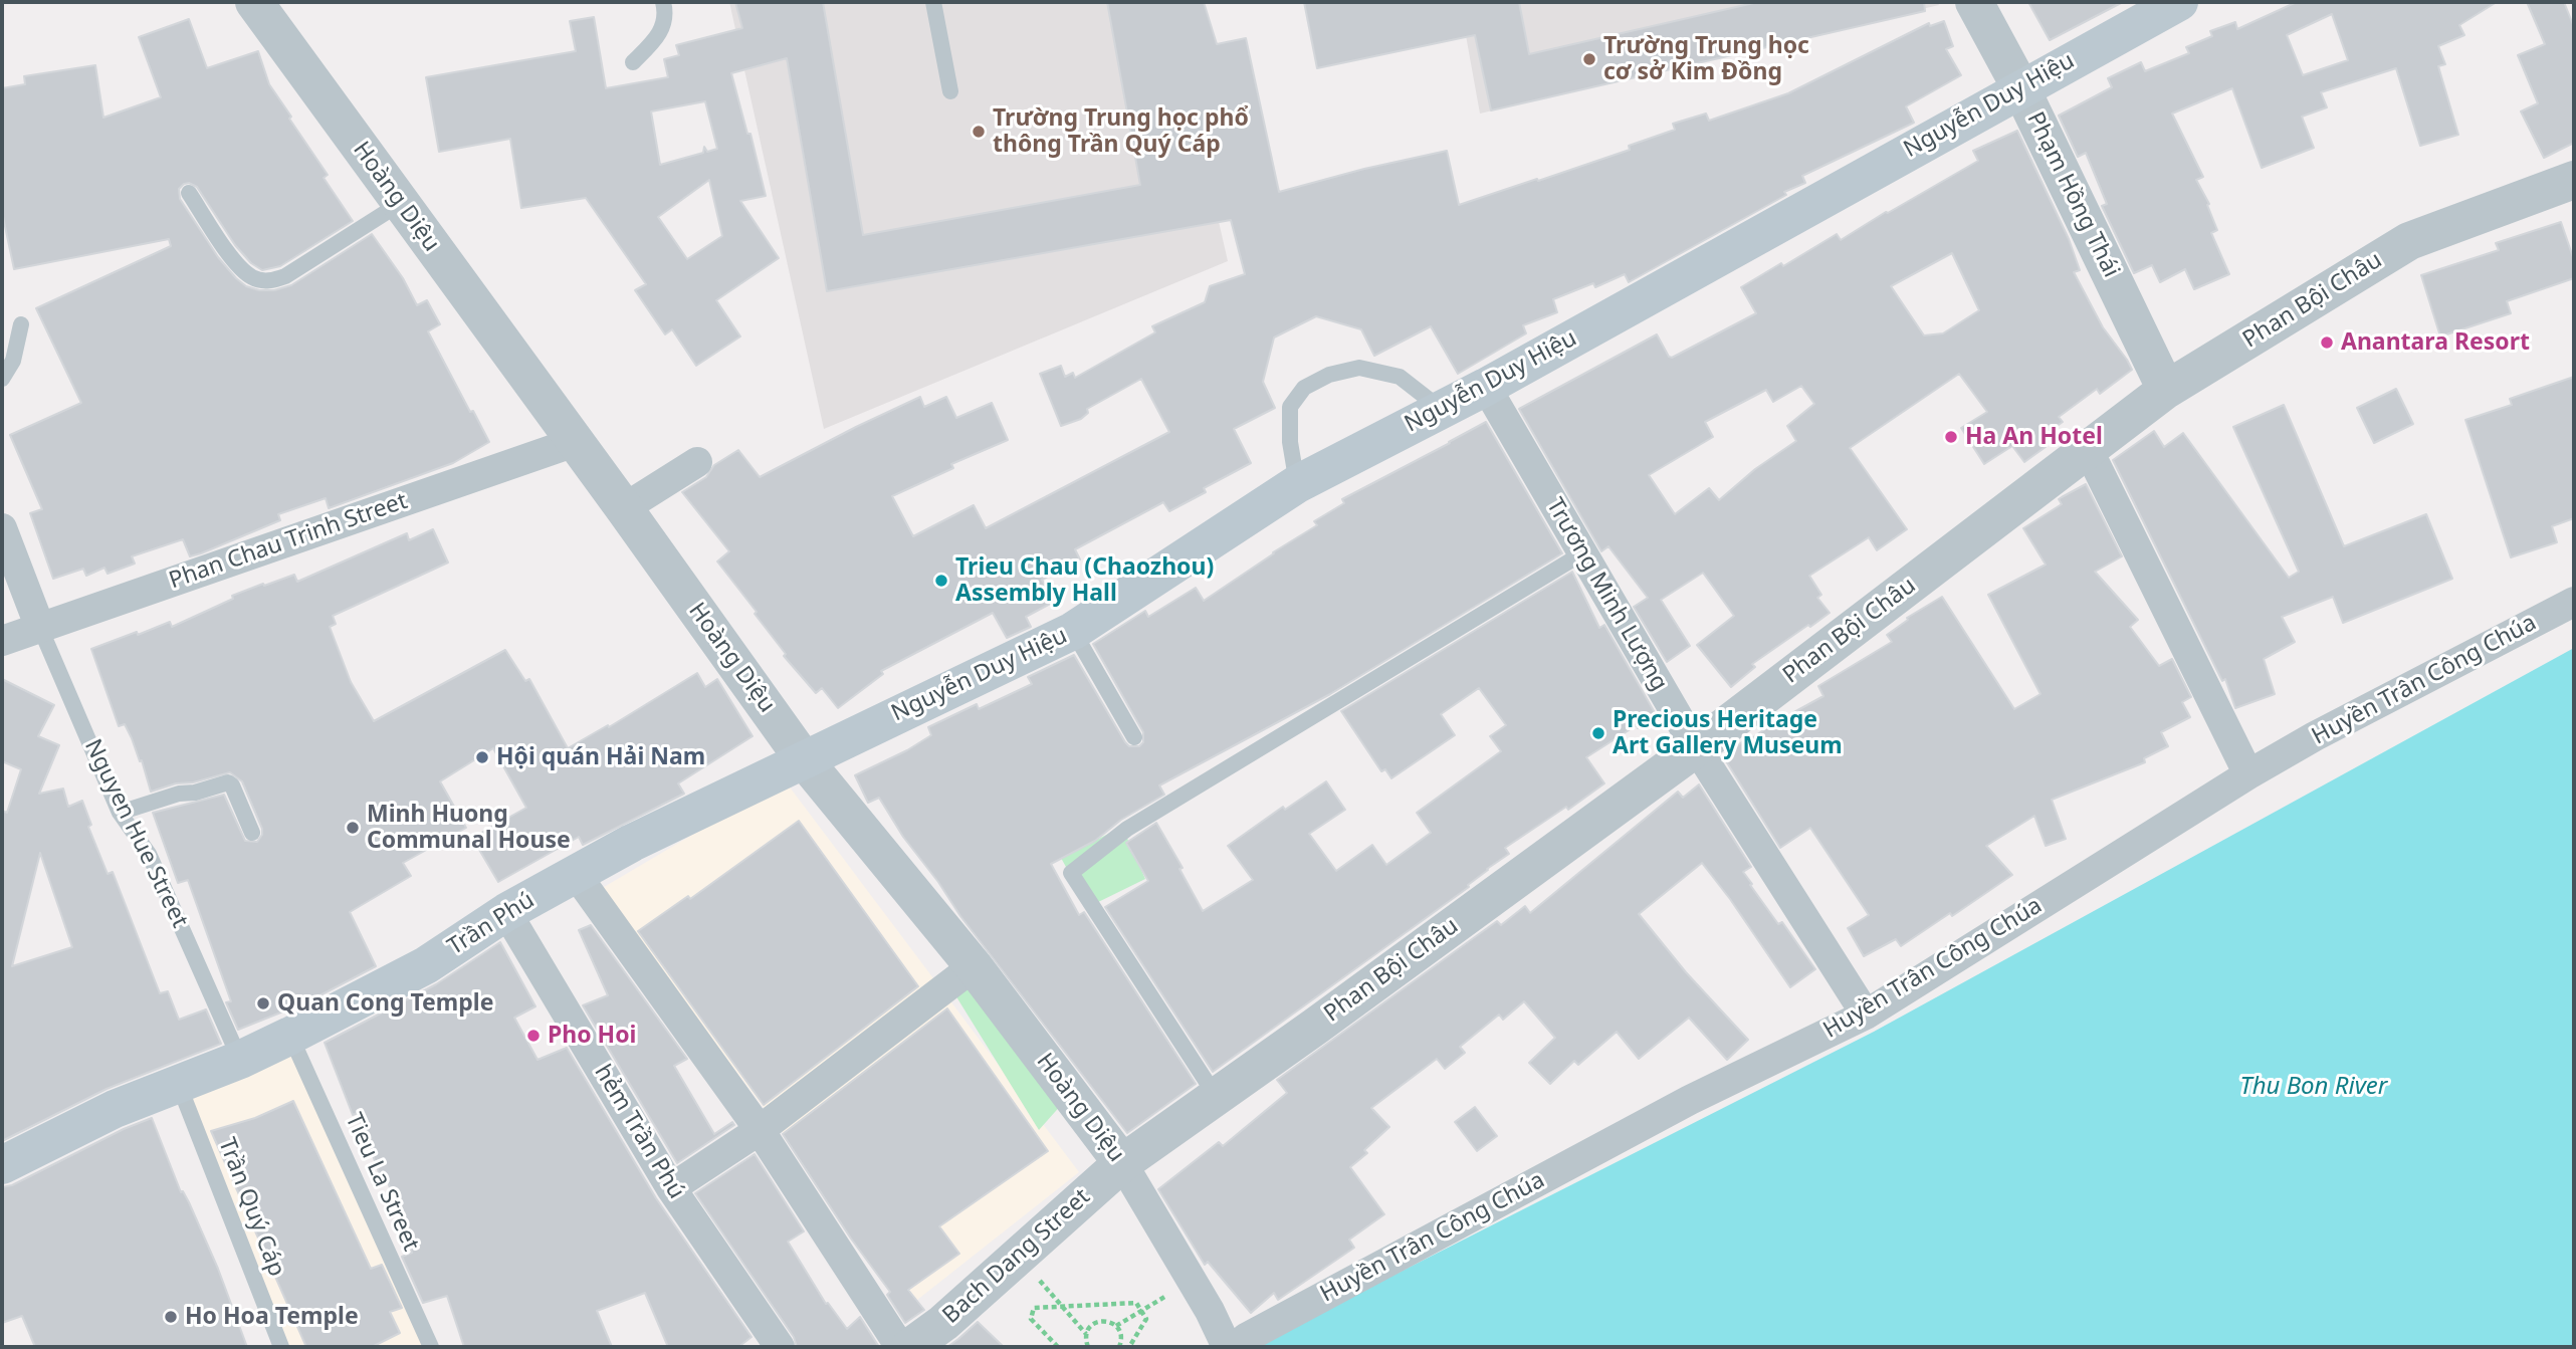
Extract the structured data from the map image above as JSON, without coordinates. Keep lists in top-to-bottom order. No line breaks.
{"streets":{"main road":["Nguyễn Duy Hiệu","Trần Phú"],"street":["Phạm Hồng Thái","Hoàng Diệu","Phan Bội Châu","Phan Chau Trinh Street","Trương Minh Lượng","Huyền Trân Công Chúa","Nguyen Hue Street","hẻm Trần Phú","Bach Dang Street"],"lane":["Tieu La Street","Trần Quý Cáp"]},"crossings":[["Nguyễn Duy Hiệu","Phạm Hồng Thái"],["Nguyễn Duy Hiệu","Hoàng Diệu"],["Nguyễn Duy Hiệu","Trương Minh Lượng"],["Nguyễn Duy Hiệu","Trần Phú"],["Phạm Hồng Thái","Phan Bội Châu"],["Hoàng Diệu","Phan Bội Châu"],["Hoàng Diệu","Phan Chau Trinh Street"],["Hoàng Diệu","Huyền Trân Công Chúa"],["Hoàng Diệu","Trần Phú"],["Hoàng Diệu","Bach Dang Street"],["Phan Bội Châu","Trương Minh Lượng"],["Phan Bội Châu","Bach Dang Street"],["Phan Chau Trinh Street","Nguyen Hue Street"],["Trương Minh Lượng","Huyền Trân Công Chúa"],["Nguyen Hue Street","Trần Phú"],["Trần Phú","hẻm Trần Phú"],["Trần Phú","Tieu La Street"],["Trần Phú","Trần Quý Cáp"]],"water":["Thu Bon River"],"places":["Trường Trung học cơ sở Kim Đồng","Trường Trung học phổ thông Trần Quý Cáp","Anantara Resort","Ha An Hotel","Trieu Chau (Chaozhou) Assembly Hall","Precious Heritage Art Gallery Museum","Hội quán Hải Nam","Minh Huong Communal House","Quan Cong Temple","Pho Hoi","Ho Hoa Temple"]}
